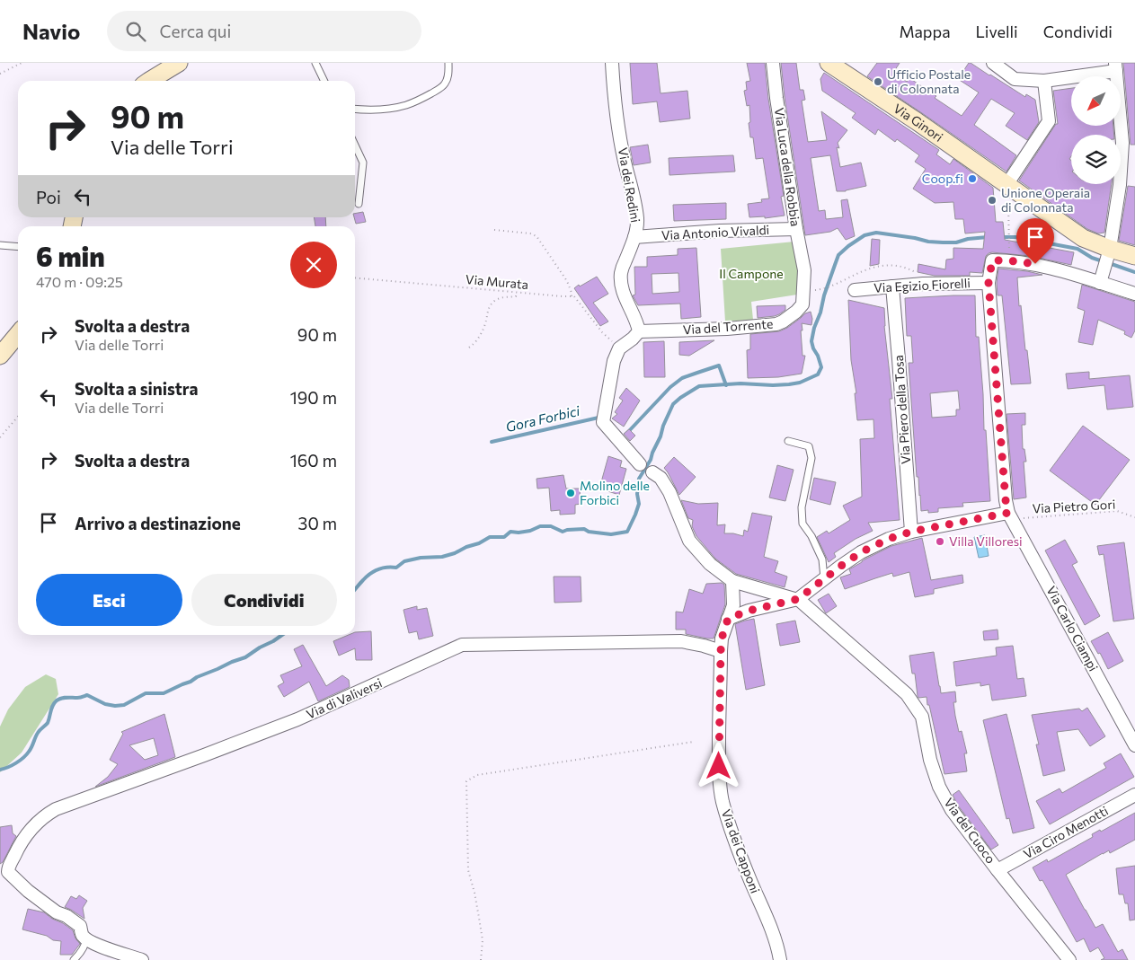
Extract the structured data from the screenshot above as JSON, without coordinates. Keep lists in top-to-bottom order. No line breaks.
{"streets":{"street":["Via Ginori","Via Luca della Robbia","Via dei Redini","Via Antonio Vivaldi","Via Egizio Fiorelli","Via del Torrente","Via Piero della Tosa","Via Carlo Ciampi","Via di Valiversi","Via del Cuoco","Via Ciro Menotti","Via dei Capponi"],"path":["Via Murata","Via Pietro Gori"]},"crossings":[["Via Luca della Robbia","Via Antonio Vivaldi"],["Via Luca della Robbia","Via del Torrente"],["Via dei Redini","Via Antonio Vivaldi"],["Via dei Redini","Via del Torrente"],["Via Egizio Fiorelli","Via Piero della Tosa"],["Via Egizio Fiorelli","Via Carlo Ciampi"],["Via Pietro Gori","Via Carlo Ciampi"],["Via di Valiversi","Via dei Capponi"],["Via del Cuoco","Via Ciro Menotti"]],"water":["Gora Forbici"],"parks":["Il Campone"],"places":["Ufficio Postale di Colonnata","Coop.fi","Unione Operaia di Colonnata","Molino delle Forbici","Villa Villoresi"],"north":"bottom left","page":{"header":"Navio","search":"Cerca qui","nav":["Mappa","Livelli","Condividi"],"turn":["90 m","Via delle Torri"],"then":"Poi","heading":["6 min","470 m · 09:25"],"list":[{"name":"Svolta a destra","note":"Via delle Torri","value":"90 m"},{"name":"Svolta a sinistra","note":"Via delle Torri","value":"190 m"},{"name":"Svolta a destra","value":"160 m"},{"name":"Arrivo a destinazione","value":"30 m"}],"buttons":["Esci","Condividi"]}}
